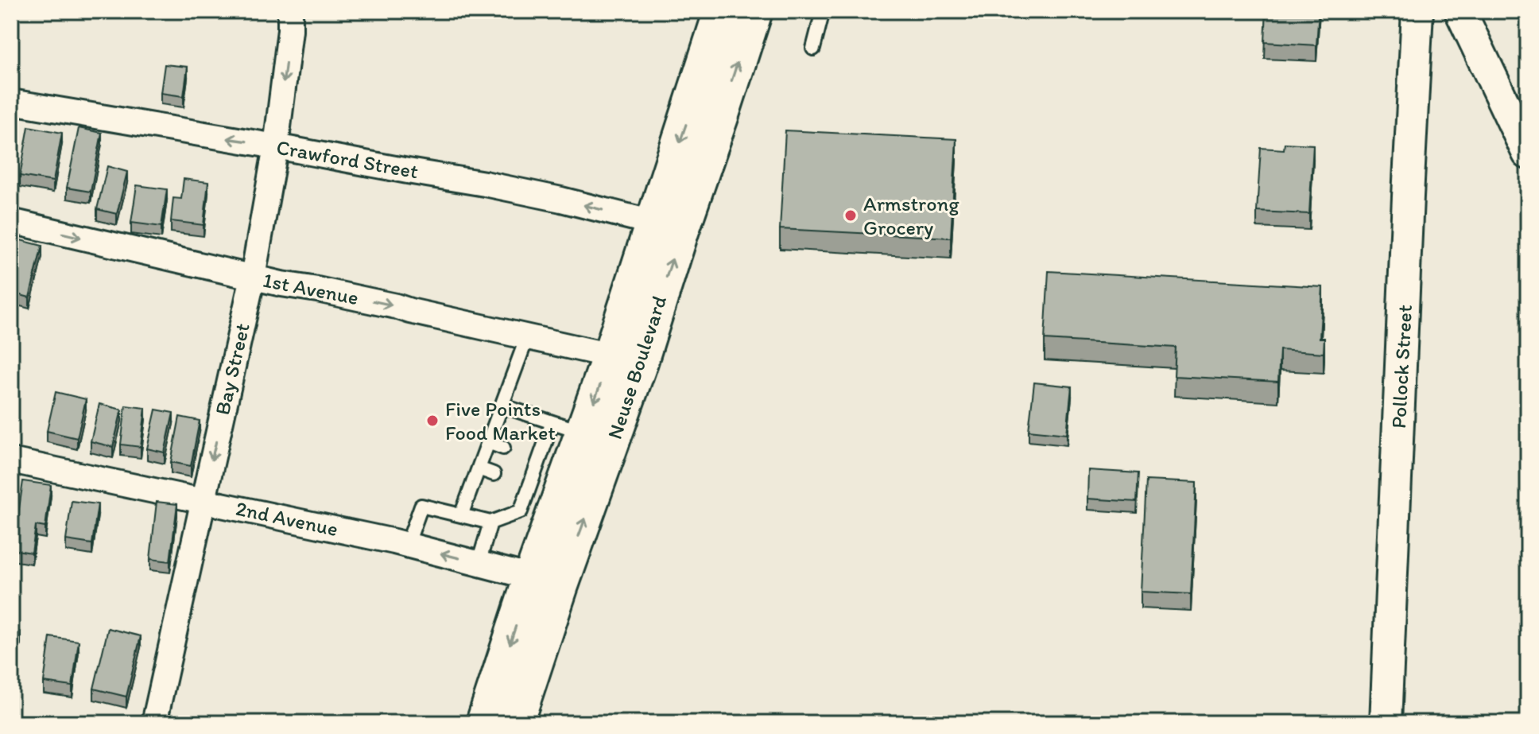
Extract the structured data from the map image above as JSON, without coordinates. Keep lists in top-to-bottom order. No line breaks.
{"streets":{"main road":["Neuse Boulevard"],"street":["Crawford Street","1st Avenue","Pollock Street","Bay Street","2nd Avenue"]},"crossings":[["Crawford Street","Neuse Boulevard"],["Crawford Street","Bay Street"],["1st Avenue","Neuse Boulevard"],["1st Avenue","Bay Street"],["Neuse Boulevard","2nd Avenue"],["Bay Street","2nd Avenue"]],"one_way":["Crawford Street","1st Avenue","Bay Street"],"places":["Armstrong Grocery","Five Points Food Market"]}
